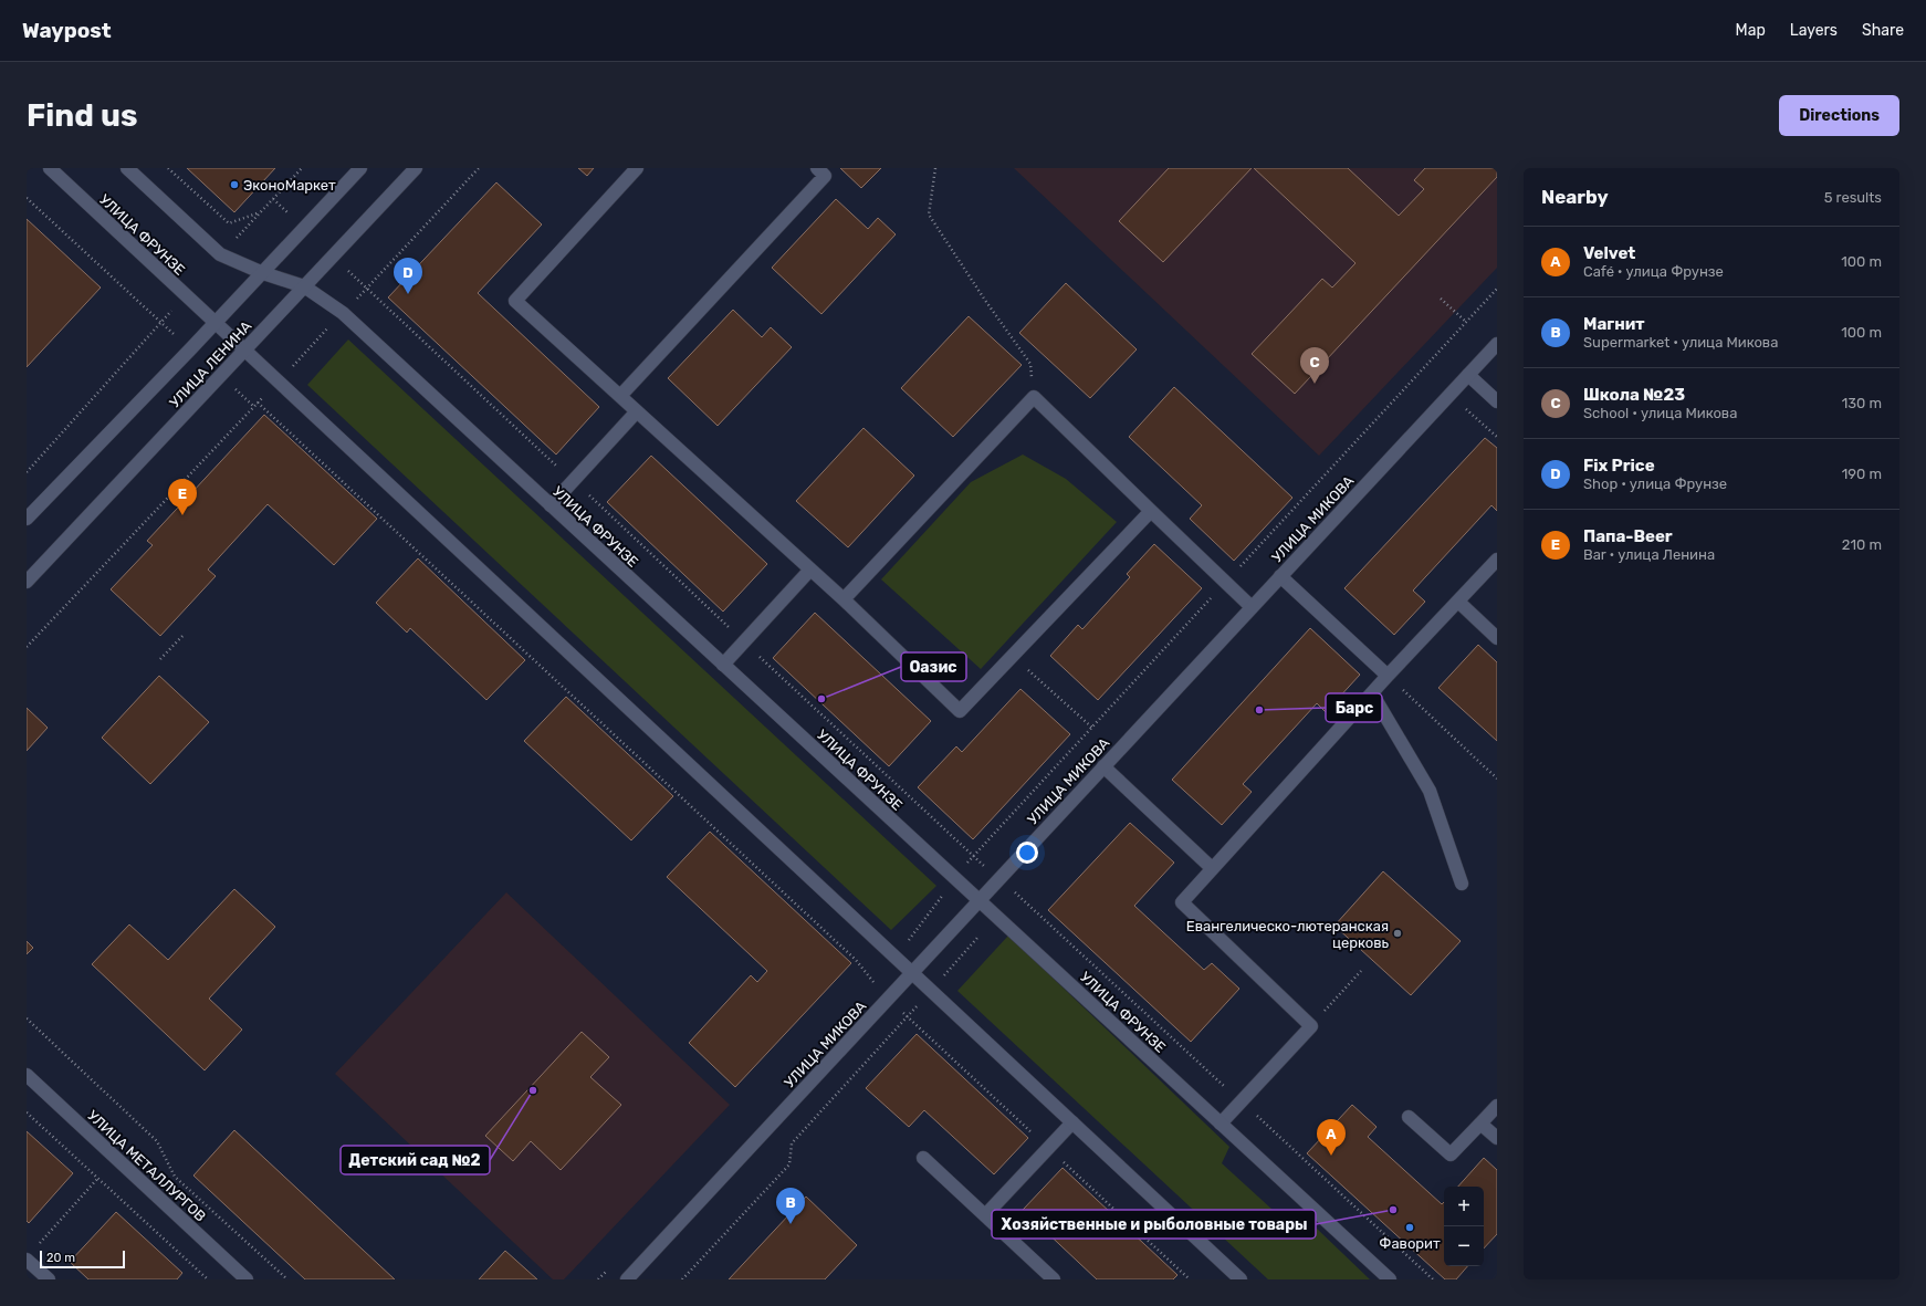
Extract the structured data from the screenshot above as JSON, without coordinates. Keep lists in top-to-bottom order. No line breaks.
{"streets":{"street":["УЛИЦА ФРУНЗЕ","УЛИЦА ЛЕНИНА","УЛИЦА МИКОВА","УЛИЦА МЕТАЛЛУРГОВ"]},"crossings":[["УЛИЦА ФРУНЗЕ","УЛИЦА ЛЕНИНА"],["УЛИЦА ФРУНЗЕ","УЛИЦА МИКОВА"]],"places":["ЭконоМаркет","Оазис","Барс","Евангелическо-лютеранская церковь","Детский сад №2","Хозяйственные и рыболовные товары","Фаворит"],"scale_bar":"20 m","page":{"header":"Waypost","nav":["Map","Layers","Share"],"buttons":"Directions","title":"Find us","heading":["Nearby","5 results"],"list":[{"mark":"A","name":"Velvet","note":"Café · улица Фрунзе","value":"100 m"},{"mark":"B","name":"Магнит","note":"Supermarket · улица Микова","value":"100 m"},{"mark":"C","name":"Школа №23","note":"School · улица Микова","value":"130 m"},{"mark":"D","name":"Fix Price","note":"Shop · улица Фрунзе","value":"190 m"},{"mark":"E","name":"Папа-Beer","note":"Bar · улица Ленина","value":"210 m"}],"pins":["D","C","E","A","B"],"map_buttons":["+","−"],"scale":"20 m"}}
